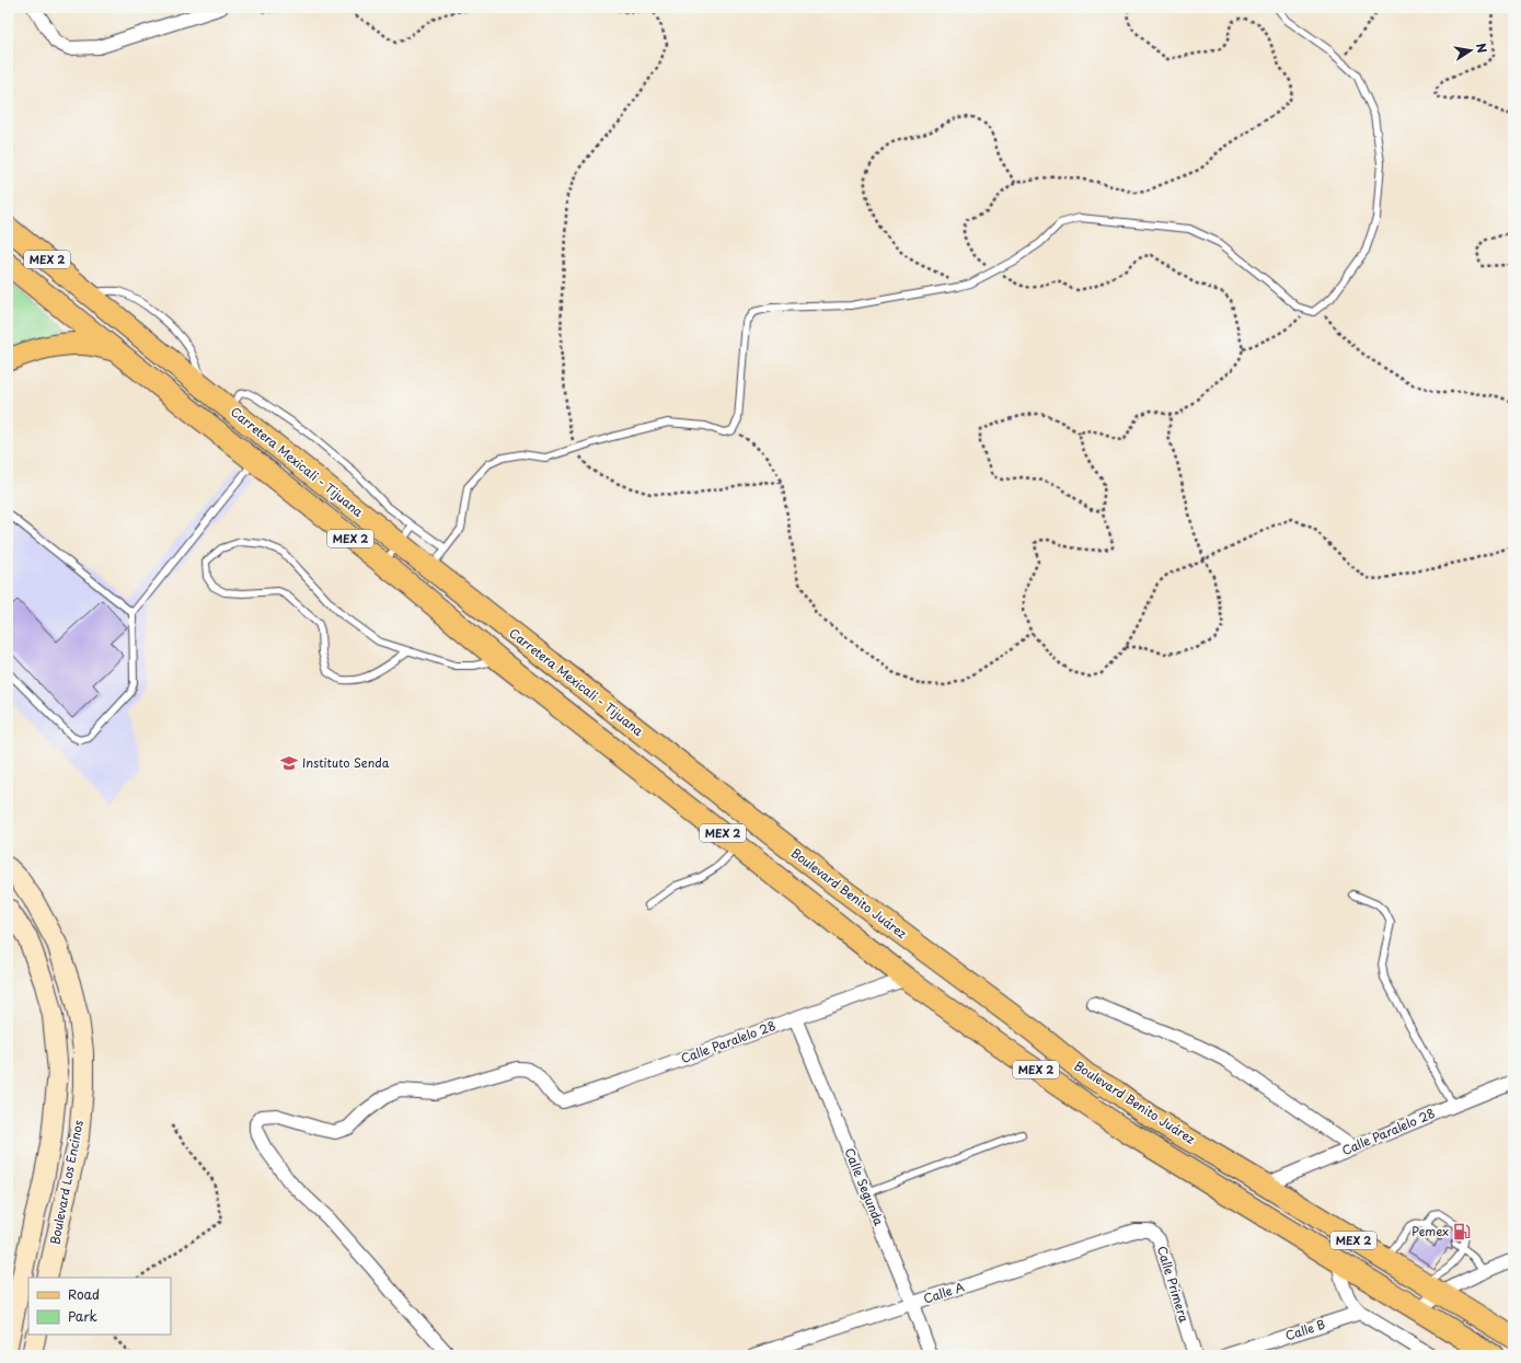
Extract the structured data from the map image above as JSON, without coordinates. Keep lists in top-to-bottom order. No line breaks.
{"streets":{"main road":["MEX 2","Carretera Mexicali - Tijuana","Boulevard Benito Juárez","Boulevard Los Encinos"],"street":["Calle Paralelo 28","Calle Segunda","Calle Primera","Calle A","Calle B"]},"crossings":[["MEX 2","Calle Paralelo 28"],["Carretera Mexicali - Tijuana","Boulevard Benito Juárez"],["Boulevard Benito Juárez","Calle Paralelo 28"],["Calle Paralelo 28","Calle Segunda"],["Calle Segunda","Calle A"],["Calle Primera","Calle A"]],"places":{"school or university":["Instituto Senda"],"fuel station":["Pemex"]},"legend":["Road","Park"],"north":"right"}
